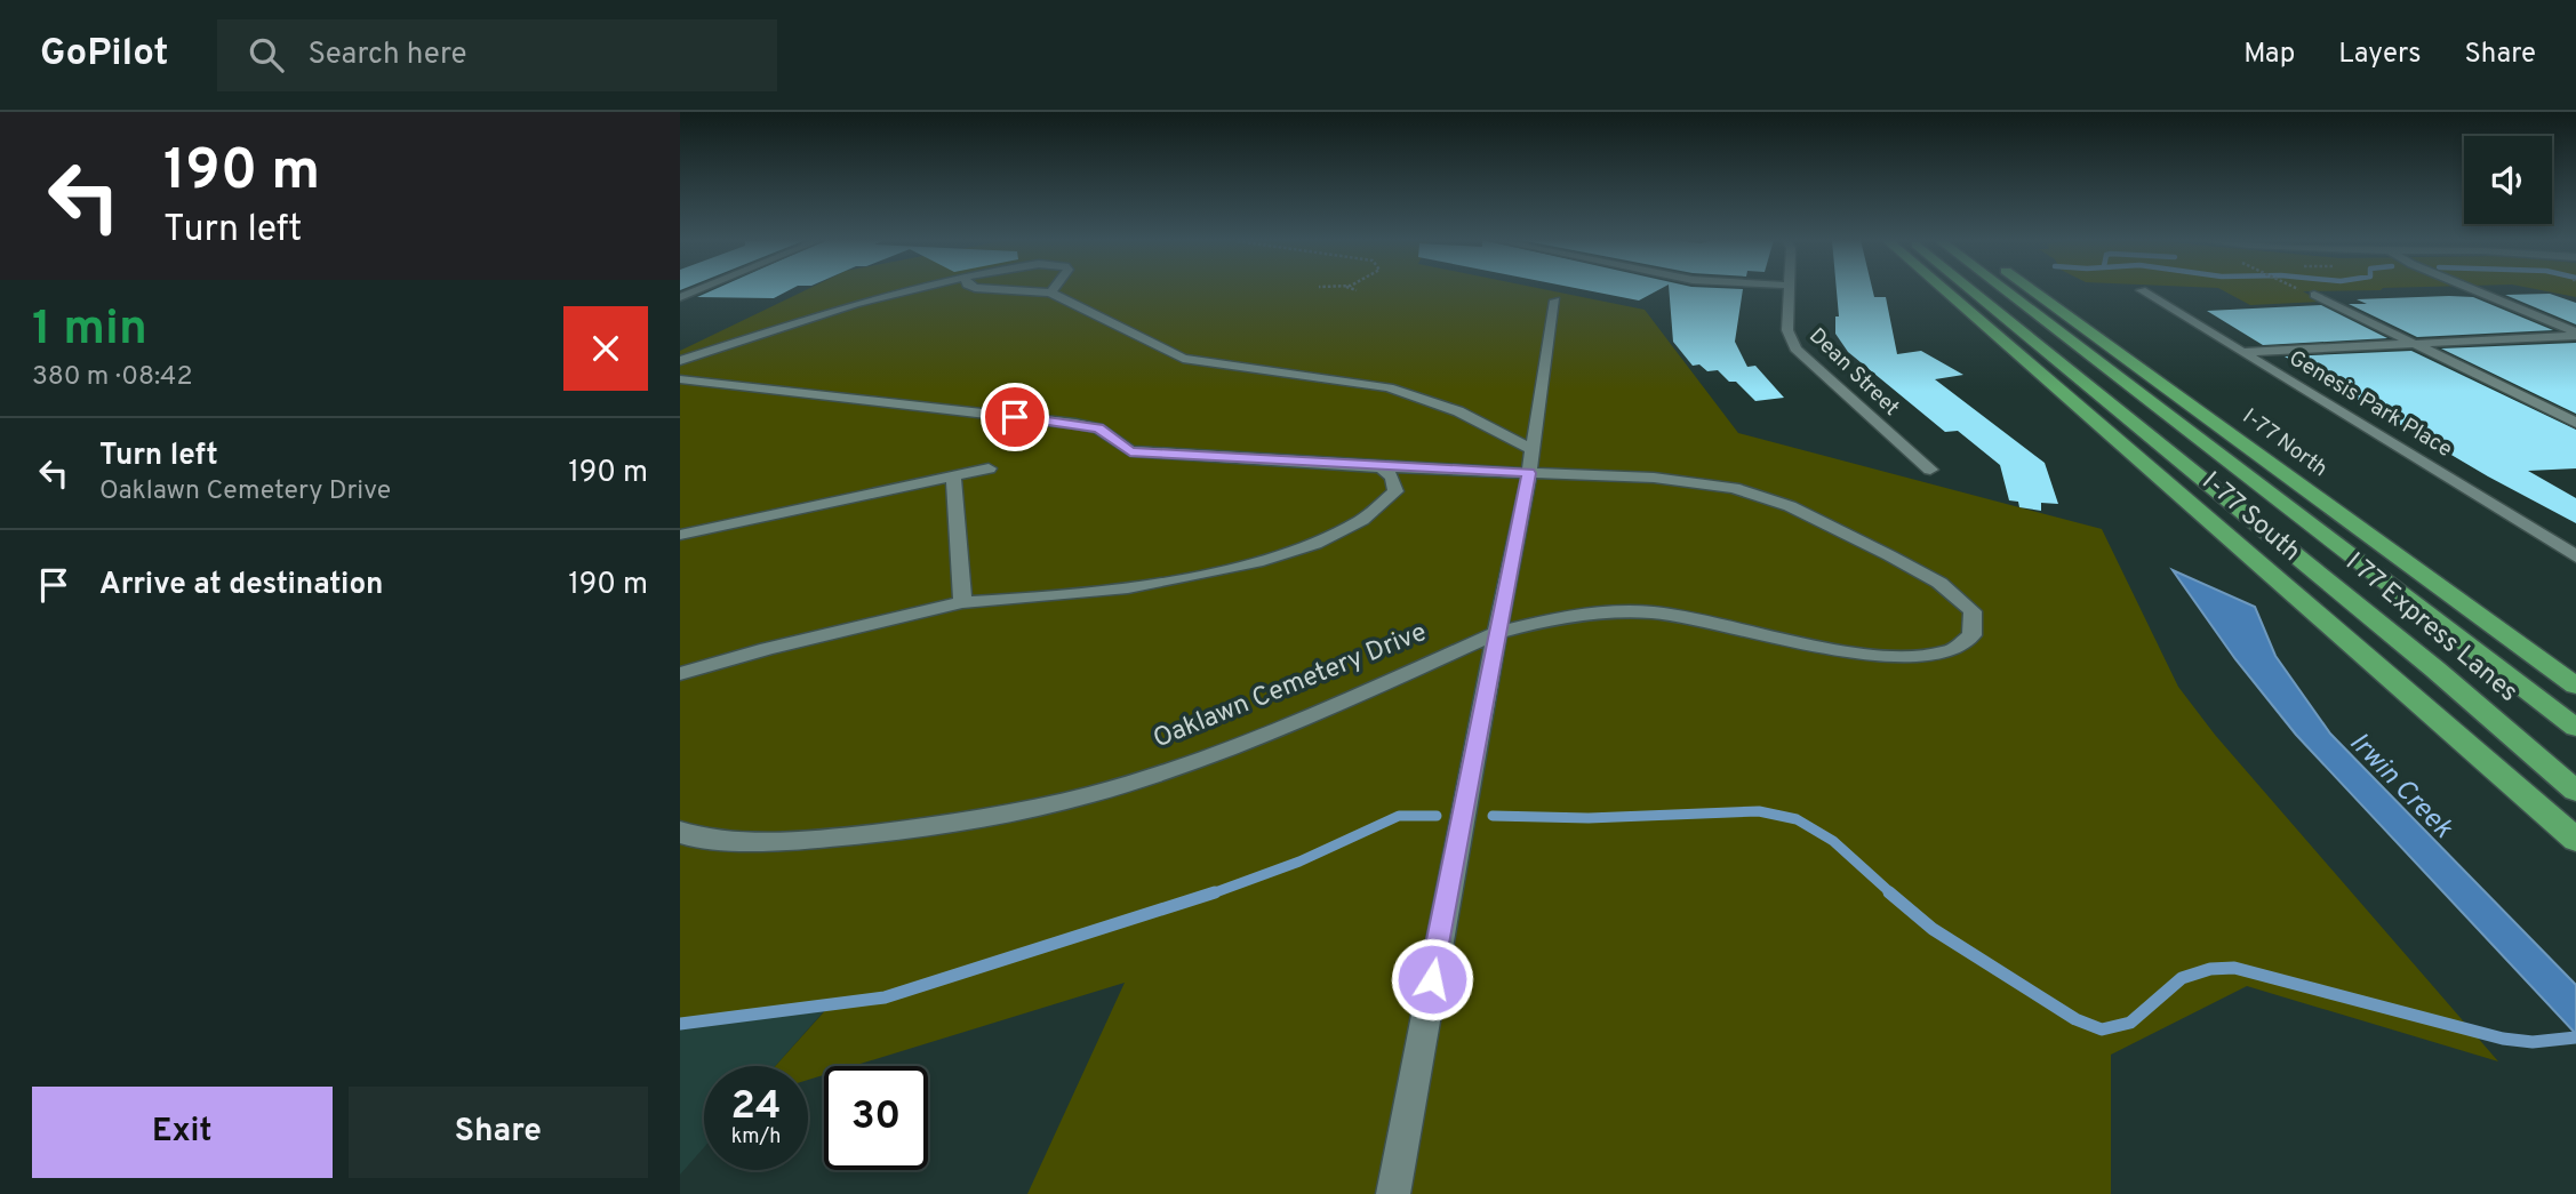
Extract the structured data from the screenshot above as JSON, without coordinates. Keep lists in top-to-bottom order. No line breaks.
{"streets":{"highway":["I-77 North","I-77 South","I 77 Express Lanes"],"street":["Dean Street","Genesis Park Place","Oaklawn Cemetery Drive"]},"water":["Irwin Creek"],"page":{"header":"GoPilot","search":"Search here","nav":["Map","Layers","Share"],"turn":["190 m","Turn left"],"heading":["1 min","380 m · 08:42"],"list":[{"name":"Turn left","note":"Oaklawn Cemetery Drive","value":"190 m"},{"name":"Arrive at destination","value":"190 m"}],"speed":"24 km/h","limit":"30","buttons":["Exit","Share"]}}
